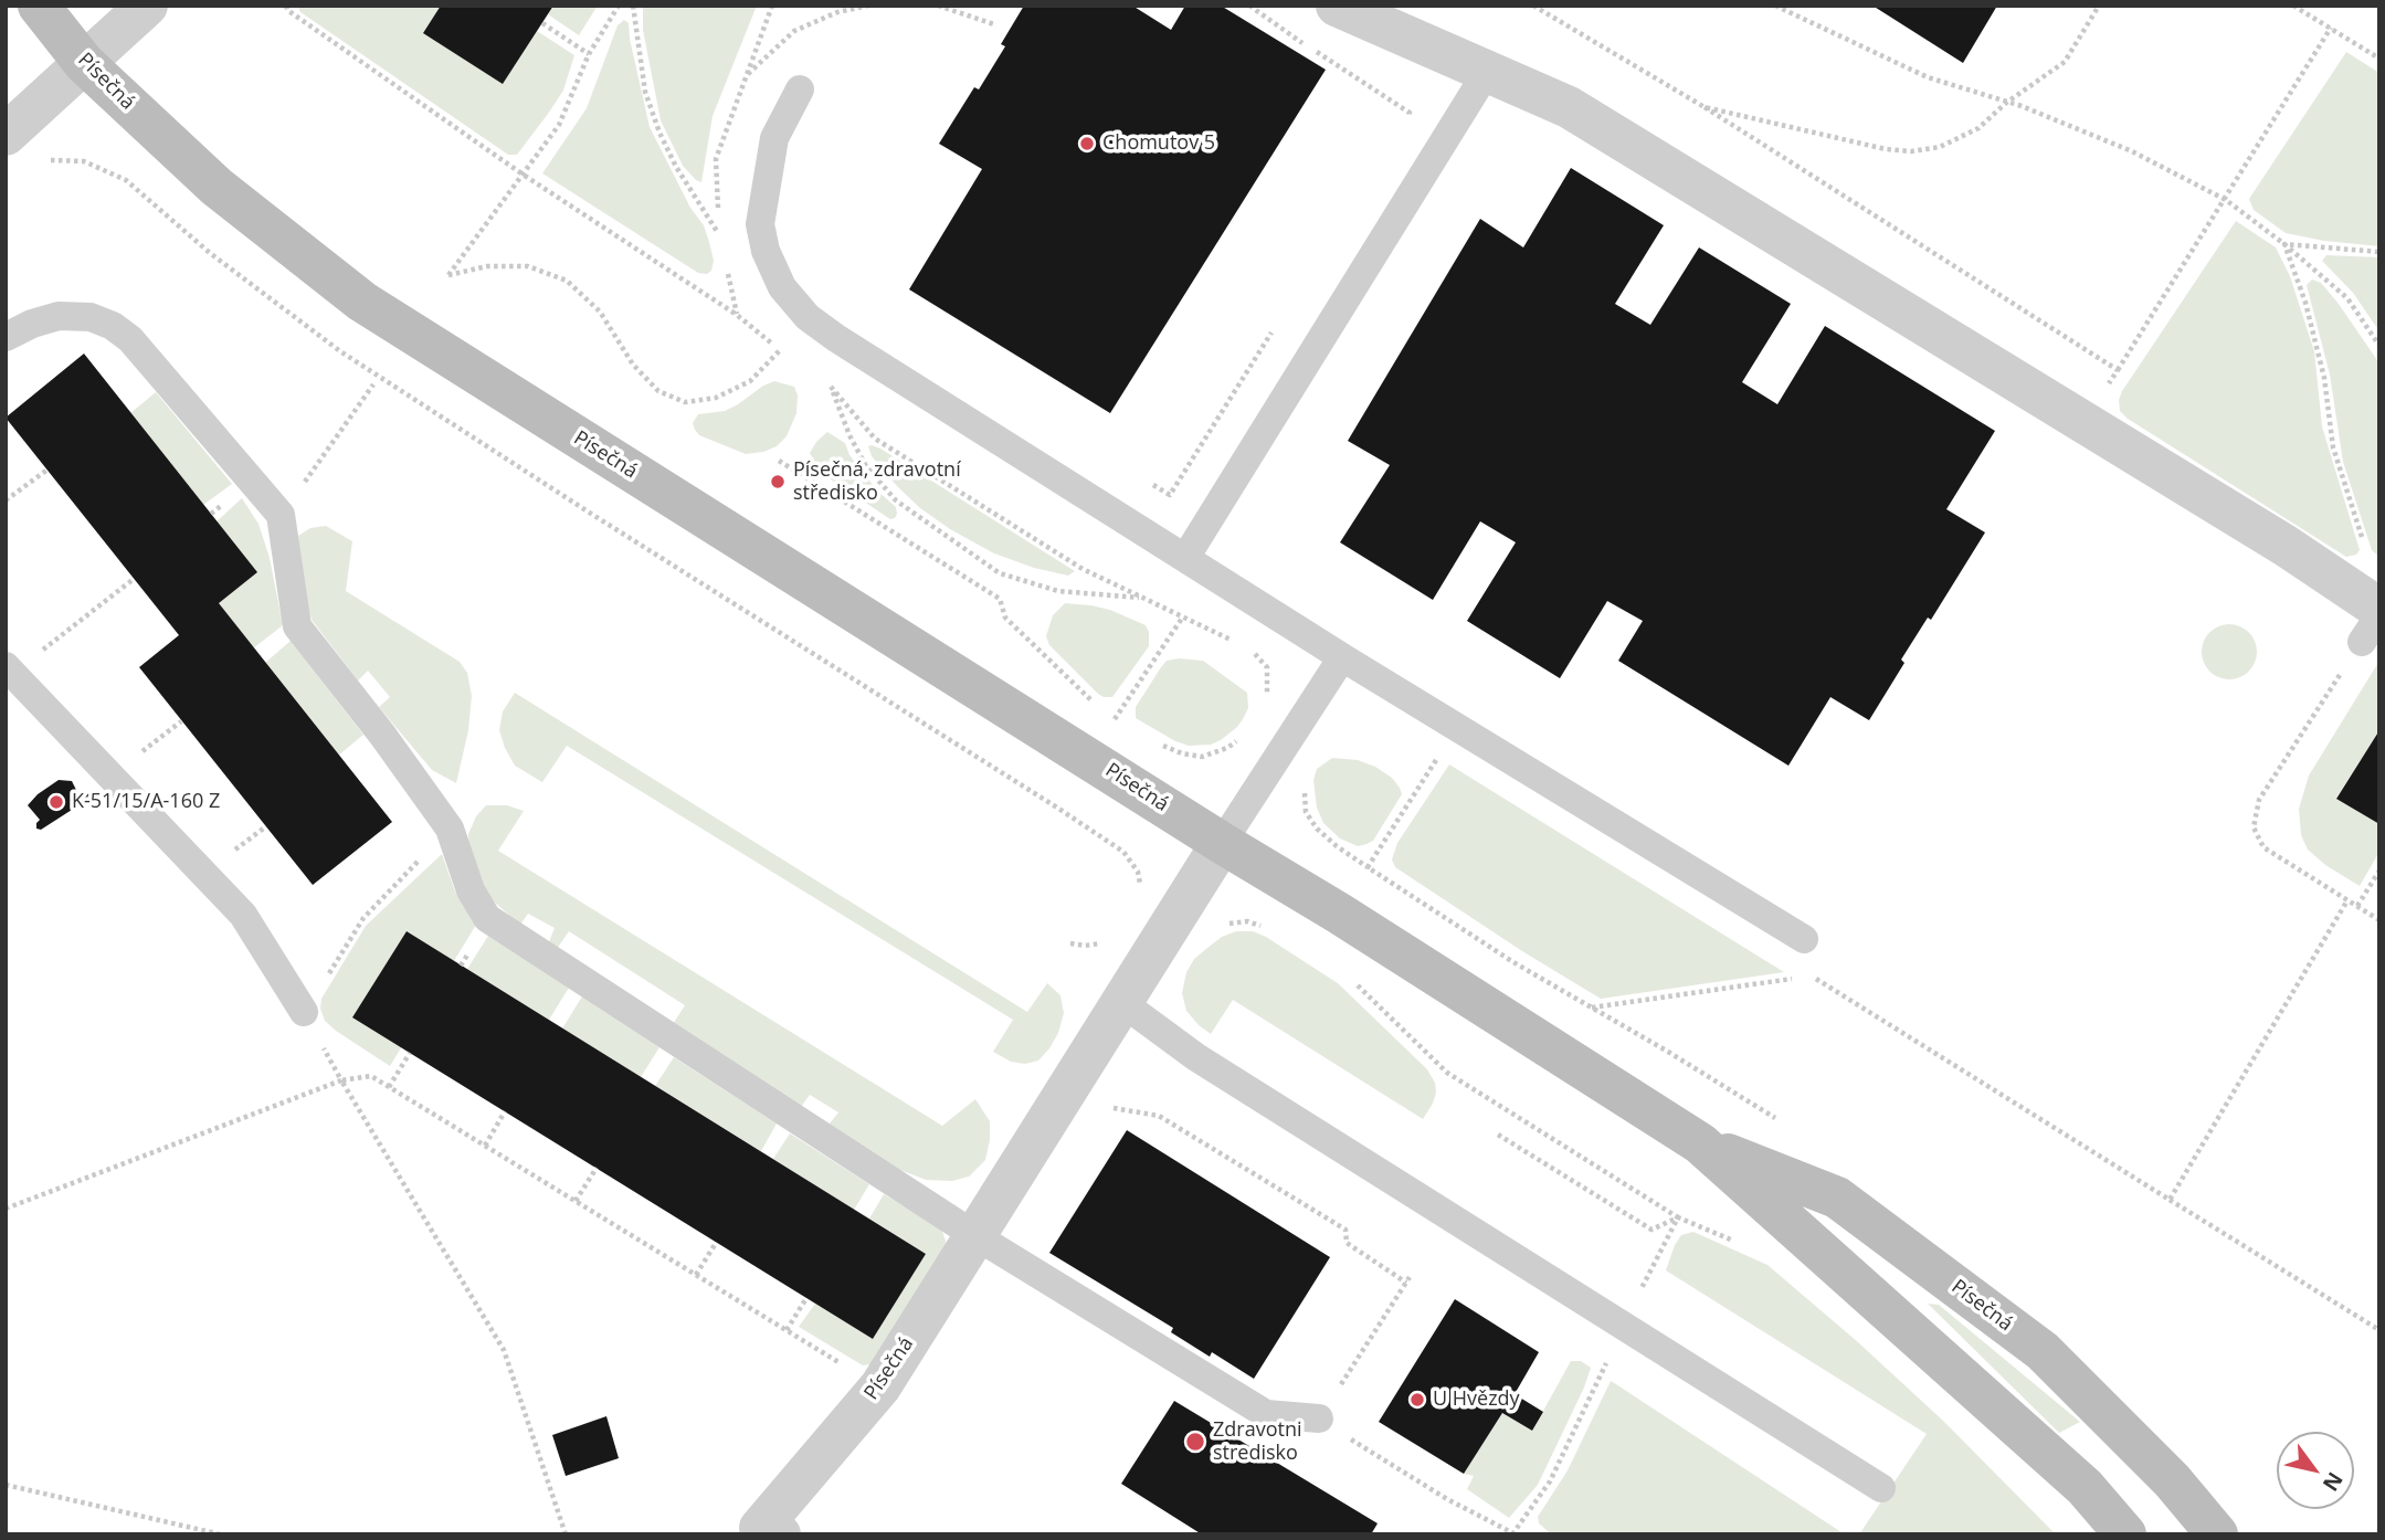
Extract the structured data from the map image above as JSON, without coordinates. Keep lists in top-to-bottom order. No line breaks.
{"streets":{"street":["Písečná"]},"places":["Chomutov 5","Písečná, zdravotní středisko","K-51/15/A-160 Z","U Hvězdy","Zdravotni stredisko"],"north":"bottom right"}
